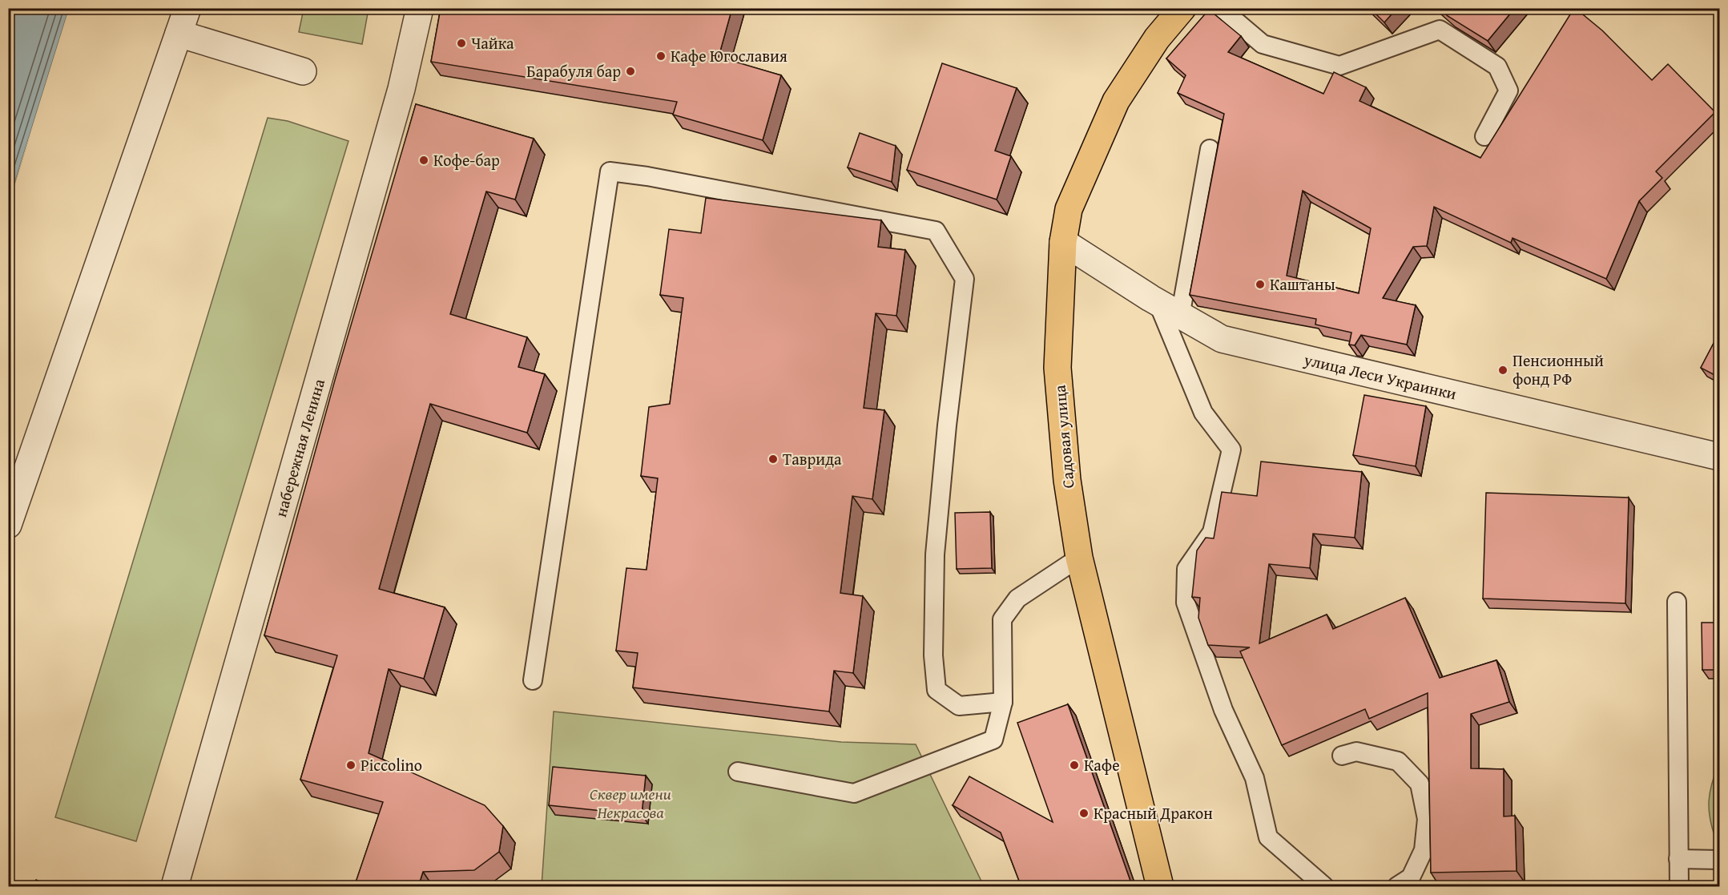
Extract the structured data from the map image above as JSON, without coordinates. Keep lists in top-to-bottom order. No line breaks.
{"streets":{"main road":["Садовая улица"],"street":["улица Леси Украинки","набережная Ленина"]},"crossings":[["улица Леси Украинки","Садовая улица"]],"parks":["Сквер имени Некрасова"],"places":["Чайка","Кафе Югославия","Барабуля бар","Кофе-бар","Каштаны","Пенсионный фонд РФ","Таврида","Piccolino","Кафе","Красный Дракон"]}
